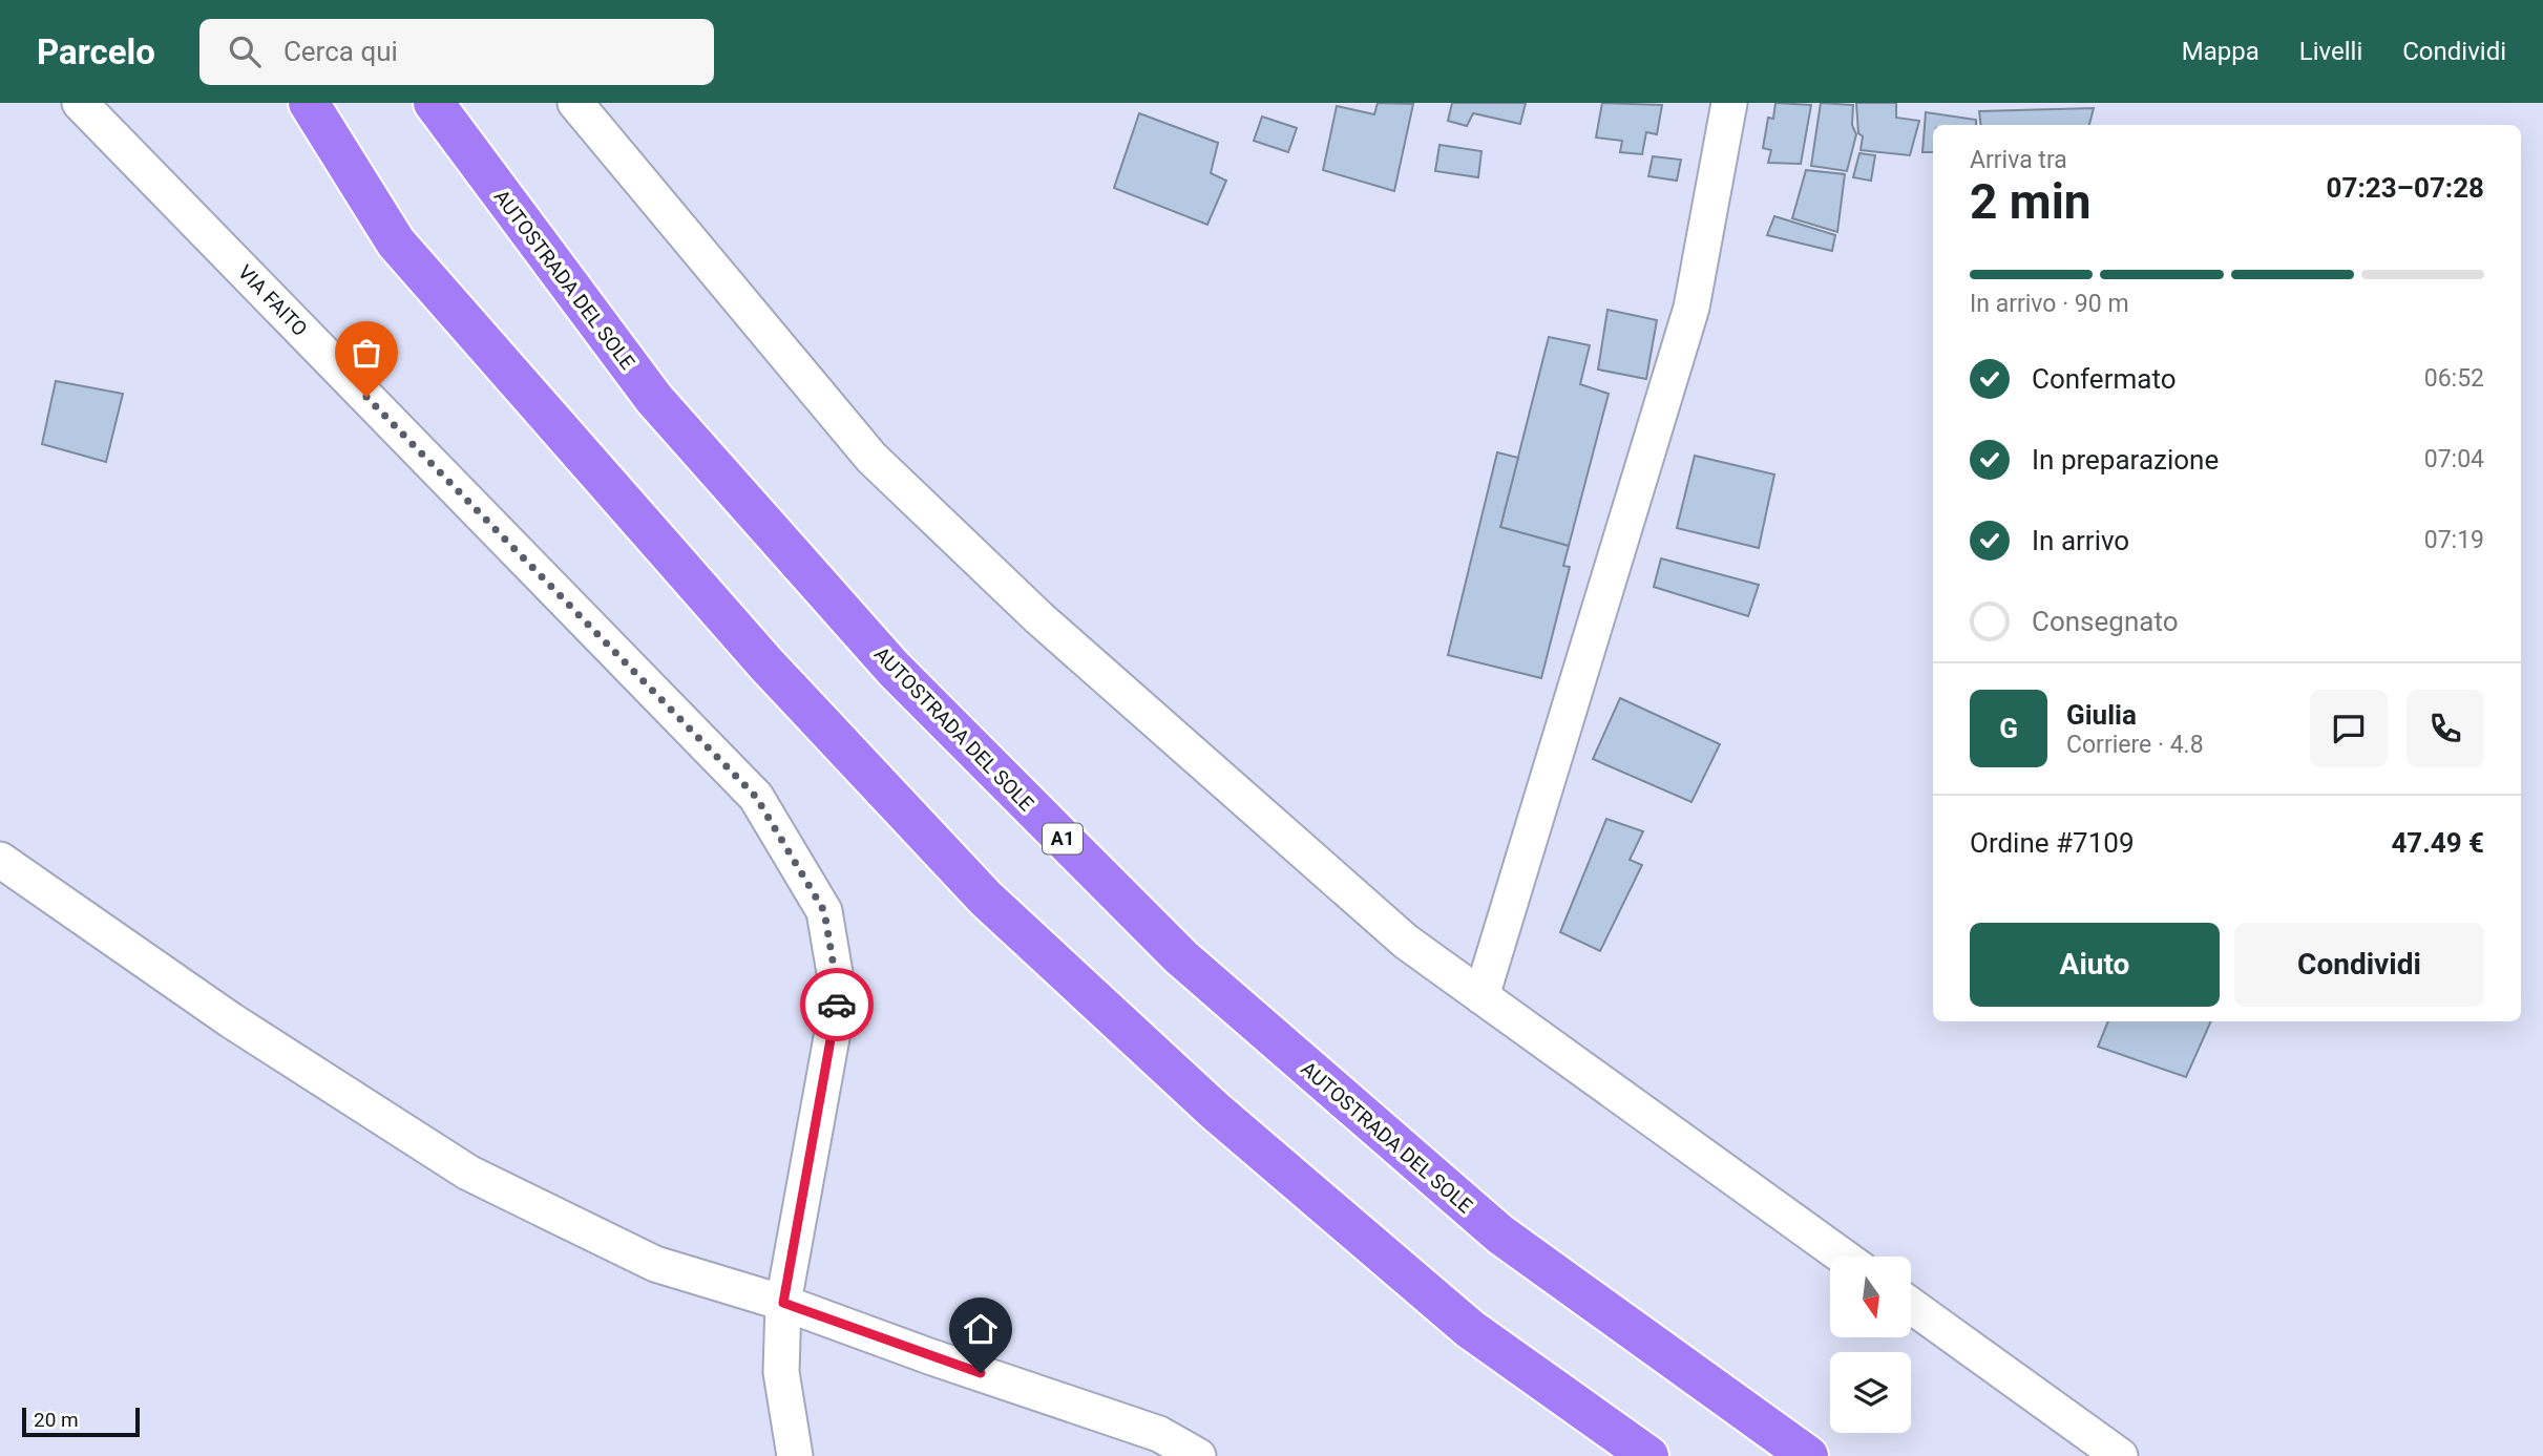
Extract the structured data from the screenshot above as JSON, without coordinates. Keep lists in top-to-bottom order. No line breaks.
{"streets":{"highway":["AUTOSTRADA DEL SOLE","A1"],"street":["VIA FAITO"]},"scale_bar":"20 m","north":"bottom","page":{"header":"Parcelo","search":"Cerca qui","nav":["Mappa","Livelli","Condividi"],"heading":["2 min","Arriva tra","07:23–07:28"],"panel":["Giulia","Corriere · 4.8","Ordine #7109","47.49 €"],"bar":"In arrivo · 90 m","list":[["Confermato","06:52"],["In preparazione","07:04"],["In arrivo","07:19"],"Consegnato"],"round":"G","buttons":["Aiuto","Condividi"],"scale":"20 m"}}
